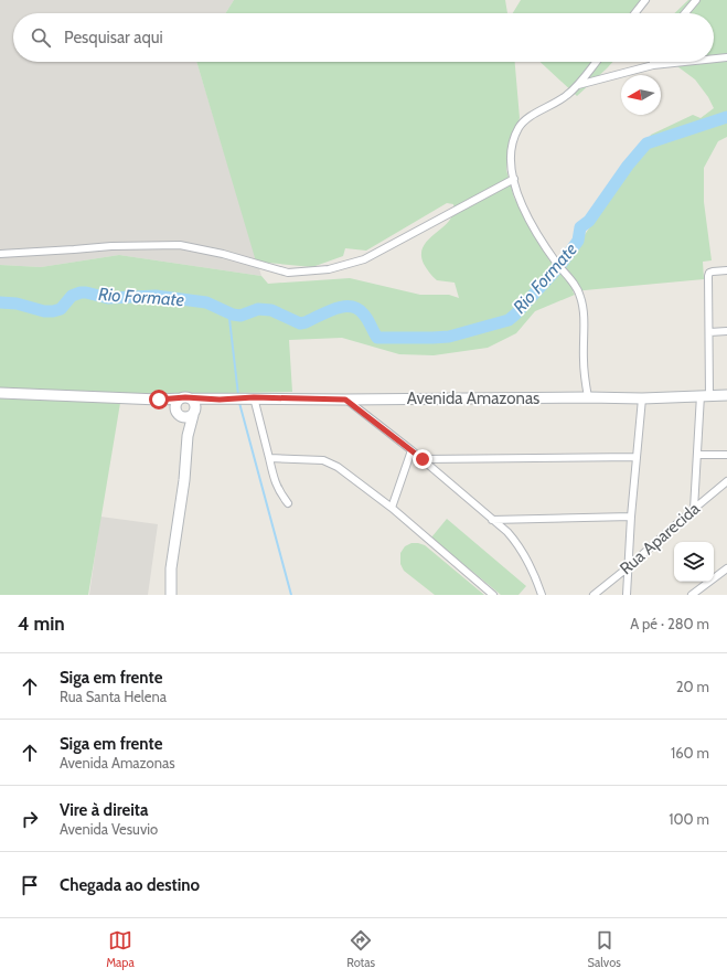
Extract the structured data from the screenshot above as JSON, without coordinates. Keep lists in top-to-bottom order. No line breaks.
{"streets":{"street":["Avenida Amazonas","Rua Aparecida"]},"water":["Rio Formate"],"north":"left","page":{"search":"Pesquisar aqui","heading":["4 min","A pé · 280 m"],"list":[["Siga em frente","Rua Santa Helena","20 m"],["Siga em frente","Avenida Amazonas","160 m"],["Vire à direita","Avenida Vesuvio","100 m"],"Chegada ao destino"],"nav":["Mapa","Rotas","Salvos"]}}
